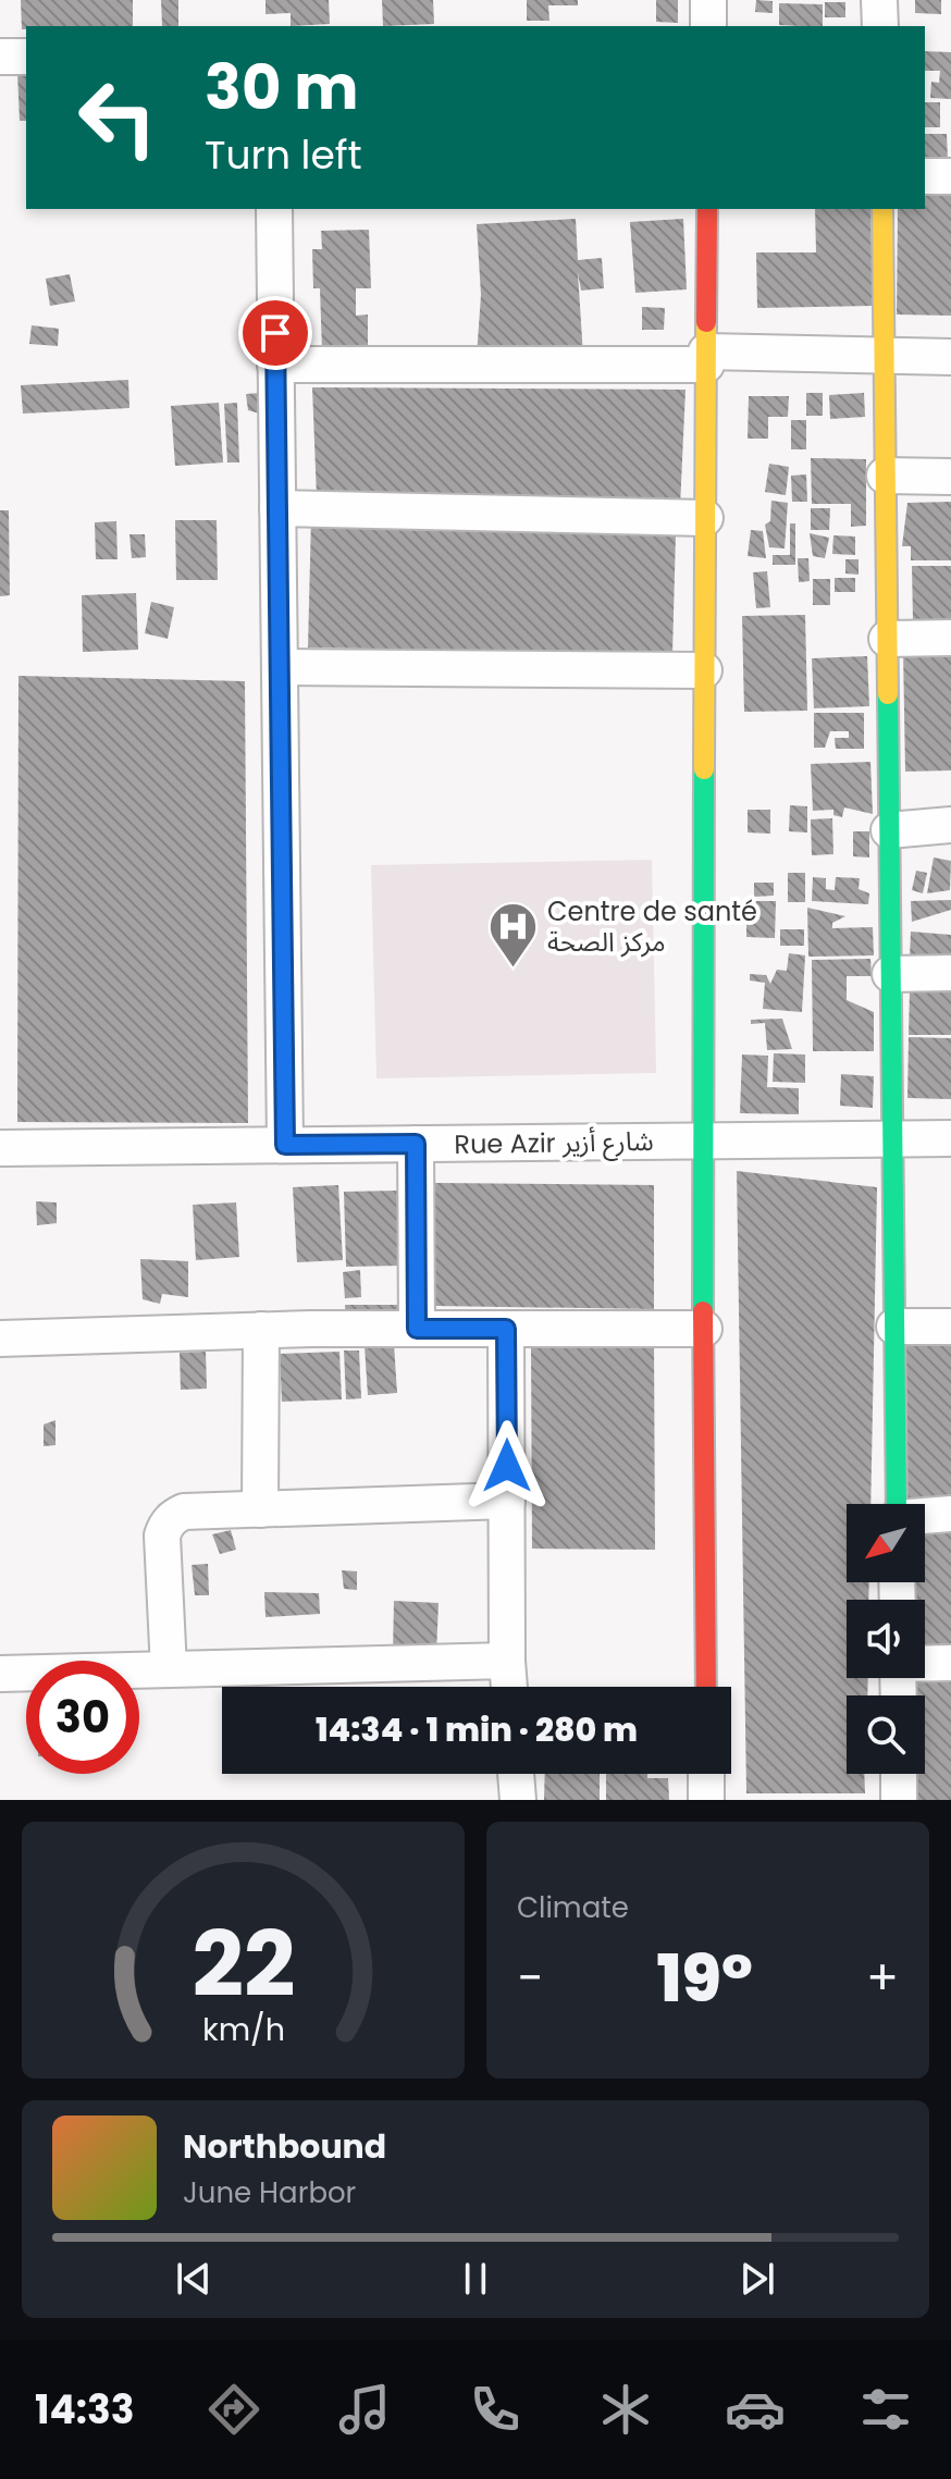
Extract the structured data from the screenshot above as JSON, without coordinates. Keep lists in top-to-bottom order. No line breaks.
{"streets":{"street":["Rue Azir شارع أزير"]},"places":{"hospital":["Centre de santé مركز الصحة"]},"north":"bottom left","page":{"turn":["30 m","Turn left"],"limit":"30","trip":"14:34 · 1 min · 280 m","tile":"Climate","heat":["−","19°","+"],"song":["Northbound","June Harbor"],"tabs":"14:33","gauge":["22","km/h"]}}
